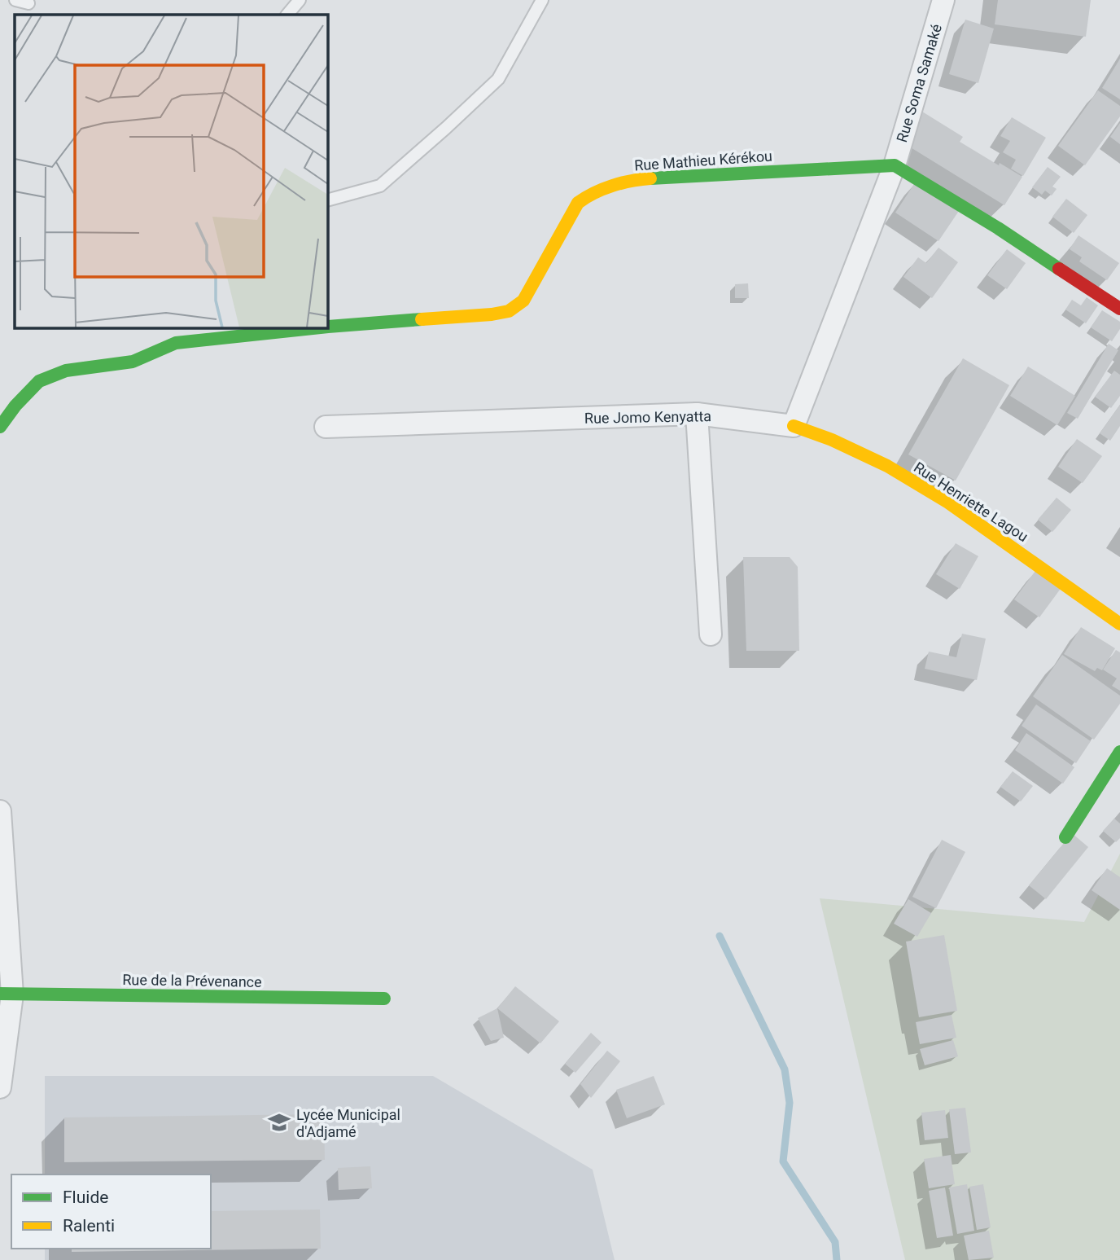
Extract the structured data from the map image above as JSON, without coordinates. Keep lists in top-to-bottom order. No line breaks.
{"streets":{"street":["Rue Soma Samaké","Rue Mathieu Kérékou","Rue Jomo Kenyatta","Rue Henriette Lagou","Rue de la Prévenance"]},"crossings":[["Rue Soma Samaké","Rue Mathieu Kérékou"],["Rue Jomo Kenyatta","Rue Henriette Lagou"]],"places":{"school or university":["Lycée Municipal d'Adjamé"]},"legend":["Fluide","Ralenti"]}
